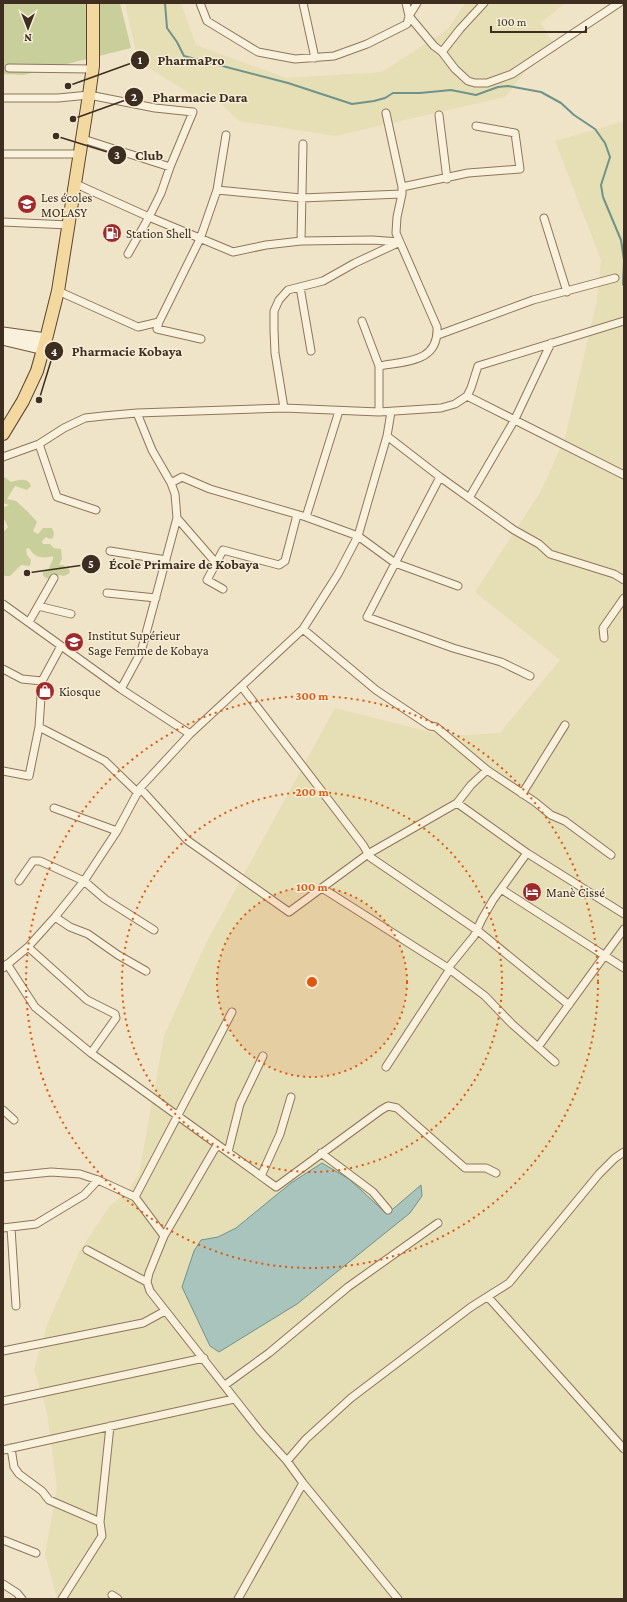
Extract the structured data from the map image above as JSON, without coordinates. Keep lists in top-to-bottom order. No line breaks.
{"places":{"other":["PharmaPro","Pharmacie Dara","Club","Pharmacie Kobaya","École Primaire de Kobaya"],"school or university":["Les écoles MOLASY","Institut Supérieur Sage Femme de Kobaya"],"fuel station":["Station Shell"],"shop":["Kiosque"],"hotel":["Manè Cissé"]},"scale_bar":"100 m","north":"bottom","rings":["300 m","200 m","100 m"]}
